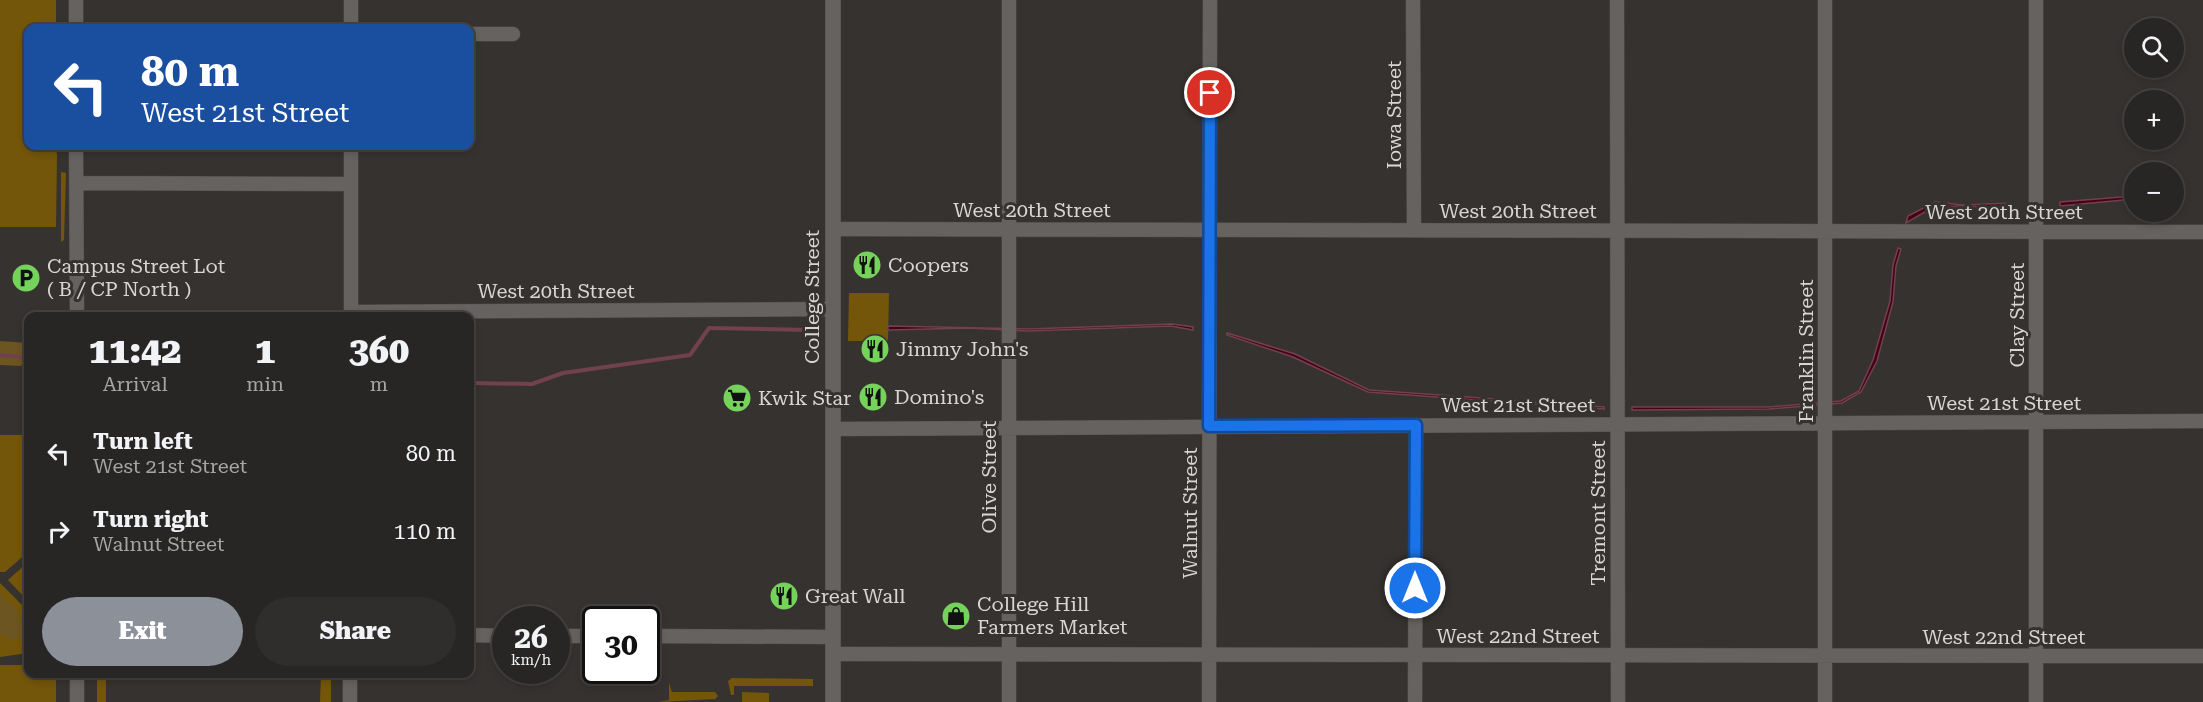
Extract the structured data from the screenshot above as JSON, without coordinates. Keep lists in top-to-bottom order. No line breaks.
{"streets":{"street":["Iowa Street","West 20th Street","College Street","Clay Street","Franklin Street","West 21st Street","Olive Street","Walnut Street","Tremont Street","West 22nd Street"]},"crossings":[["Iowa Street","West 20th Street"],["West 20th Street","College Street"],["West 20th Street","Clay Street"],["West 20th Street","Franklin Street"],["West 20th Street","Olive Street"],["West 20th Street","Walnut Street"],["West 20th Street","Tremont Street"],["College Street","West 21st Street"],["College Street","West 22nd Street"],["Clay Street","West 21st Street"],["Clay Street","West 22nd Street"],["Franklin Street","West 21st Street"],["Franklin Street","West 22nd Street"],["West 21st Street","Olive Street"],["West 21st Street","Walnut Street"],["West 21st Street","Tremont Street"],["Olive Street","West 22nd Street"],["Walnut Street","West 22nd Street"],["Tremont Street","West 22nd Street"]],"places":{"restaurant":["Coopers","Jimmy John's","Domino's","Great Wall"],"parking":["Campus Street Lot ( B / CP North )"],"supermarket":["Kwik Star"],"shop":["College Hill Farmers Market"]},"page":{"map_buttons":["+","−"],"turn":["80 m","West 21st Street"],"eta":["11:42","Arrival","1","min","360","m"],"list":[{"name":"Turn left","note":"West 21st Street","value":"80 m"},{"name":"Turn right","note":"Walnut Street","value":"110 m"}],"buttons":["Exit","Share"],"speed":"26 km/h","limit":"30"}}
